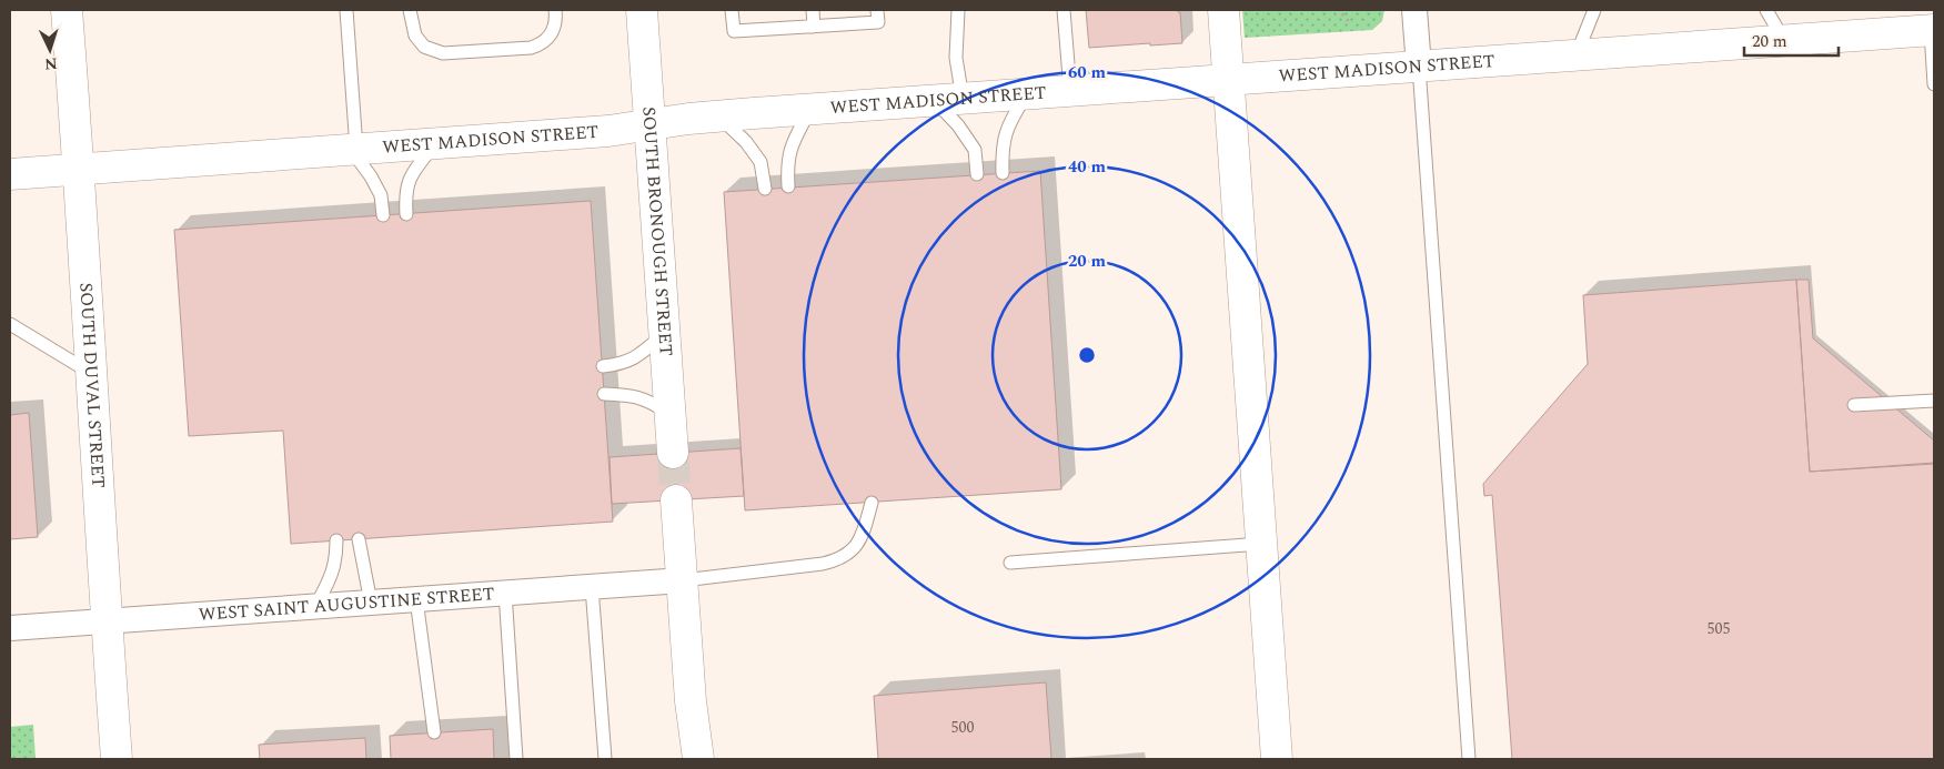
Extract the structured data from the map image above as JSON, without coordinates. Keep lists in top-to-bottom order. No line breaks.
{"streets":{"main road":["WEST MADISON STREET","SOUTH BRONOUGH STREET","SOUTH DUVAL STREET"],"street":["WEST SAINT AUGUSTINE STREET"]},"crossings":[["WEST MADISON STREET","SOUTH BRONOUGH STREET"],["WEST MADISON STREET","SOUTH DUVAL STREET"],["SOUTH DUVAL STREET","WEST SAINT AUGUSTINE STREET"]],"house_numbers":["505","500"],"scale_bar":"20 m","north":"bottom","rings":["60 m","40 m","20 m"]}
